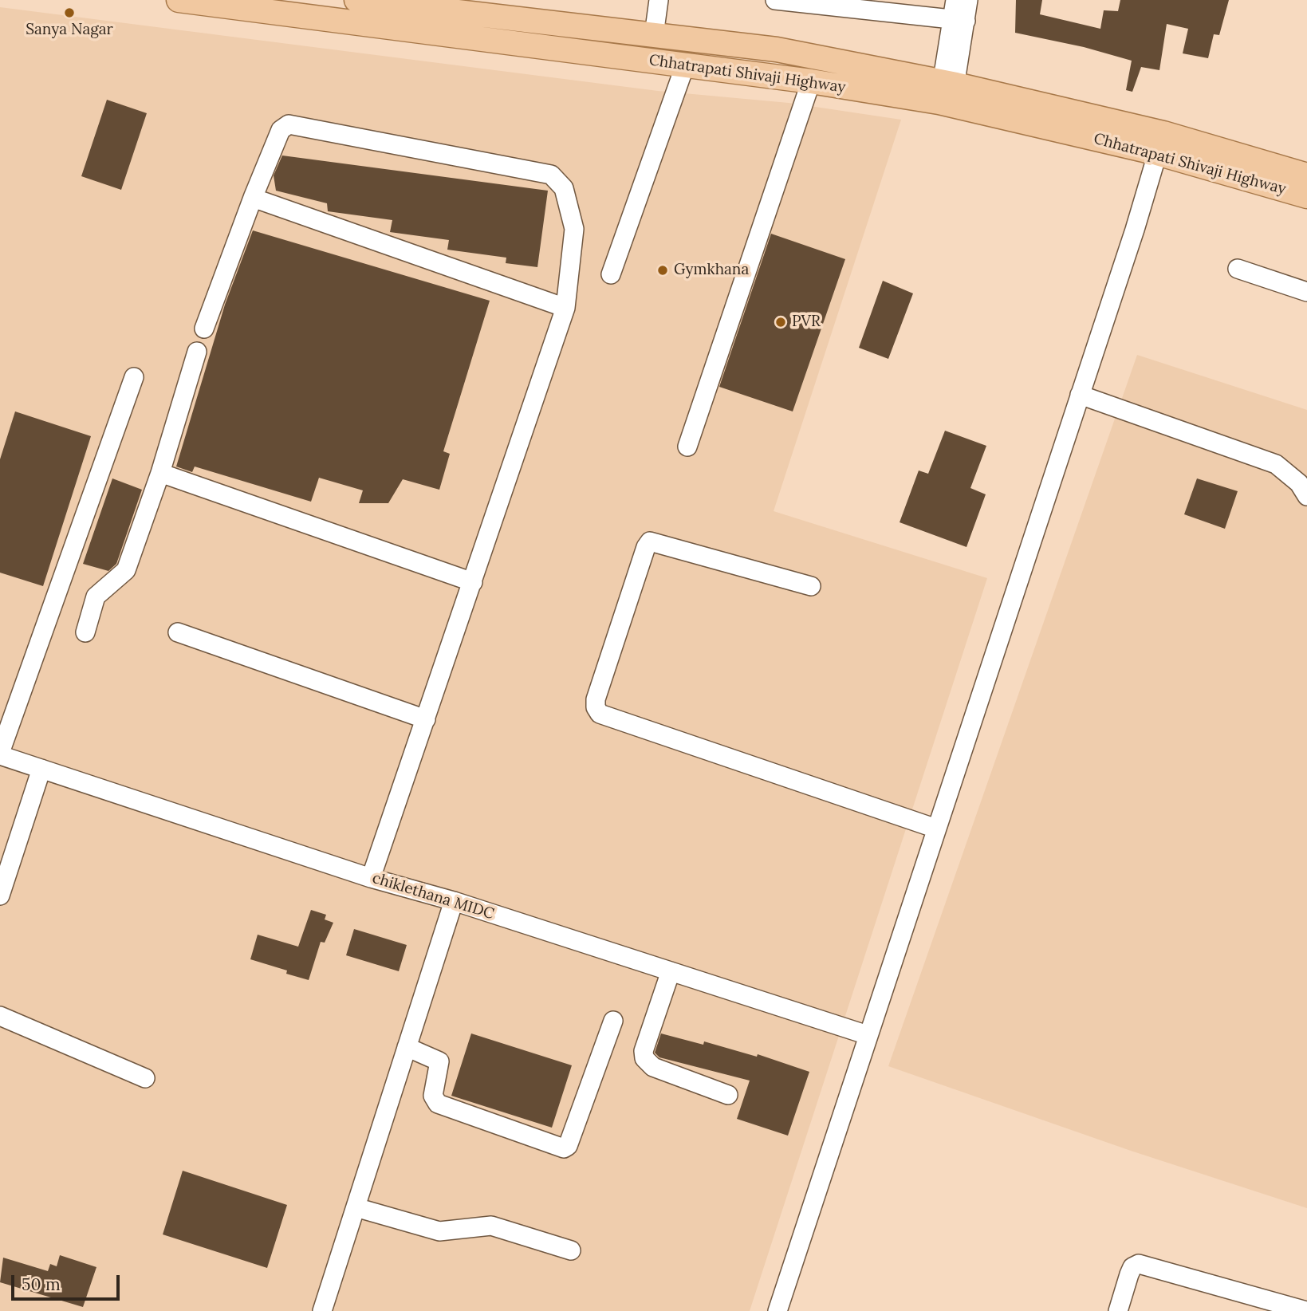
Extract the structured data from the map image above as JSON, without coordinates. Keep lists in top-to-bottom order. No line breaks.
{"streets":{"main road":["Chhatrapati Shivaji Highway"],"street":["chiklethana MIDC"]},"places":["Sanya Nagar","Gymkhana","PVR"],"scale_bar":"50 m"}
